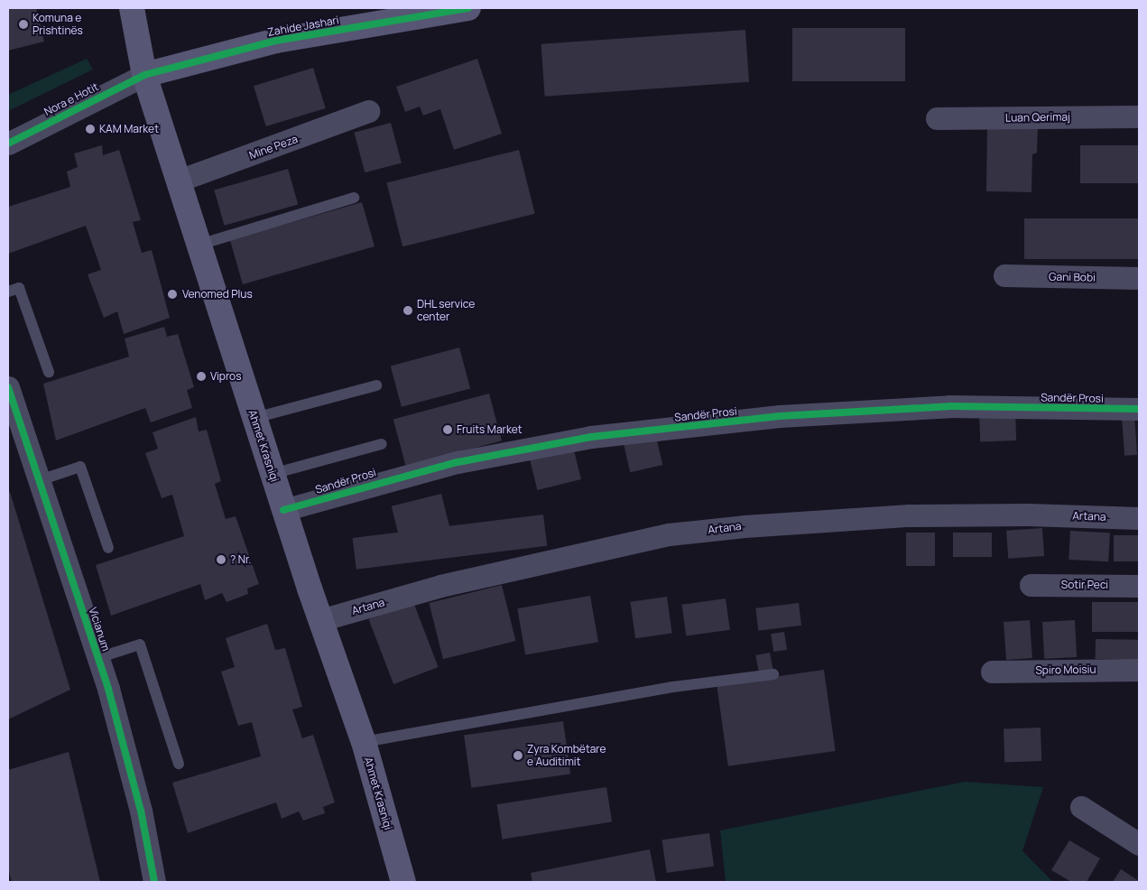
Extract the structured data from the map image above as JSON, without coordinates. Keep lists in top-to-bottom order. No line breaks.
{"streets":{"main road":["Zahide Jashari","Ahmet Krasniqi"],"street":["Nora e Hotit","Luan Qerimaj","Mine Peza","Gani Bobi","Sandër Prosi","Artana","Sotir Peci","Vicianum","Spiro Moisiu"]},"crossings":[["Zahide Jashari","Nora e Hotit"],["Zahide Jashari","Ahmet Krasniqi"],["Nora e Hotit","Ahmet Krasniqi"],["Mine Peza","Ahmet Krasniqi"],["Sandër Prosi","Ahmet Krasniqi"],["Ahmet Krasniqi","Artana"]],"places":["Komuna e Prishtinës","KAM Market","Venomed Plus","DHL service center","Vipros","Fruits Market","? Nr.","Zyra Kombëtare e Auditimit"]}
